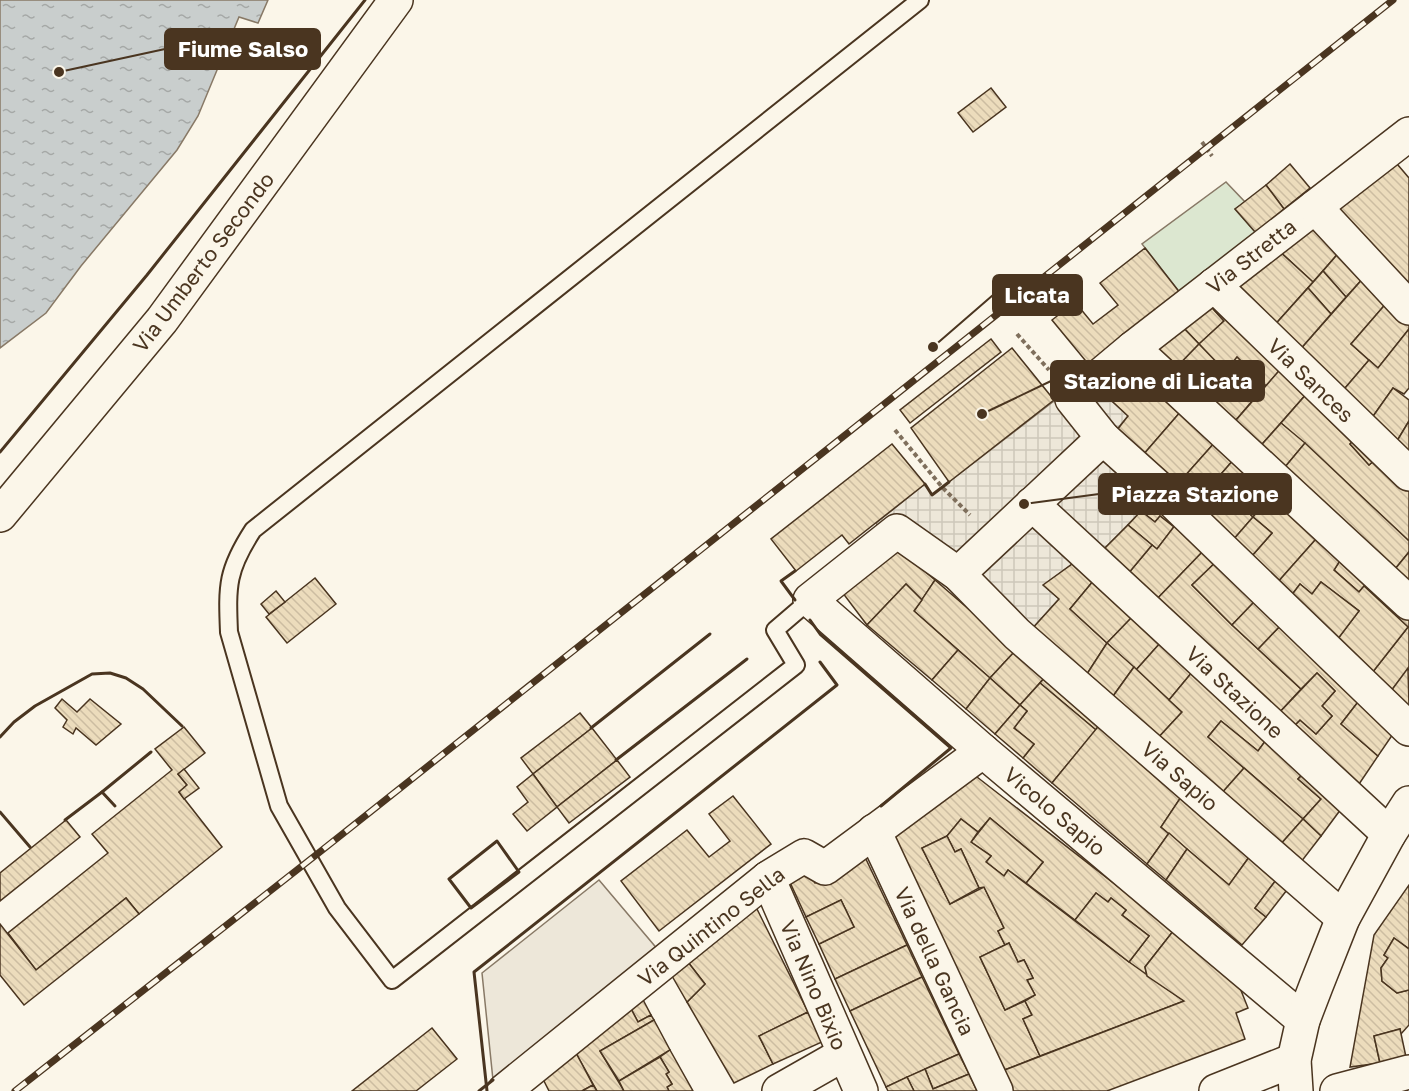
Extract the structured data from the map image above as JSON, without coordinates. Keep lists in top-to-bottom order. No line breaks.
{"streets":{"street":["Via Stretta","Via Umberto Secondo","Via Sances","Via Stazione","Via Sapio","Vicolo Sapio","Via Quintino Sella","Via della Gancia","Via Nino Bixio"]},"crossings":[["Via Stretta","Via Sances"],["Via Sapio","Vicolo Sapio"],["Vicolo Sapio","Via Quintino Sella"],["Via Quintino Sella","Via della Gancia"],["Via Quintino Sella","Via Nino Bixio"]],"places":["Fiume Salso","Licata","Stazione di Licata","Piazza Stazione"]}
